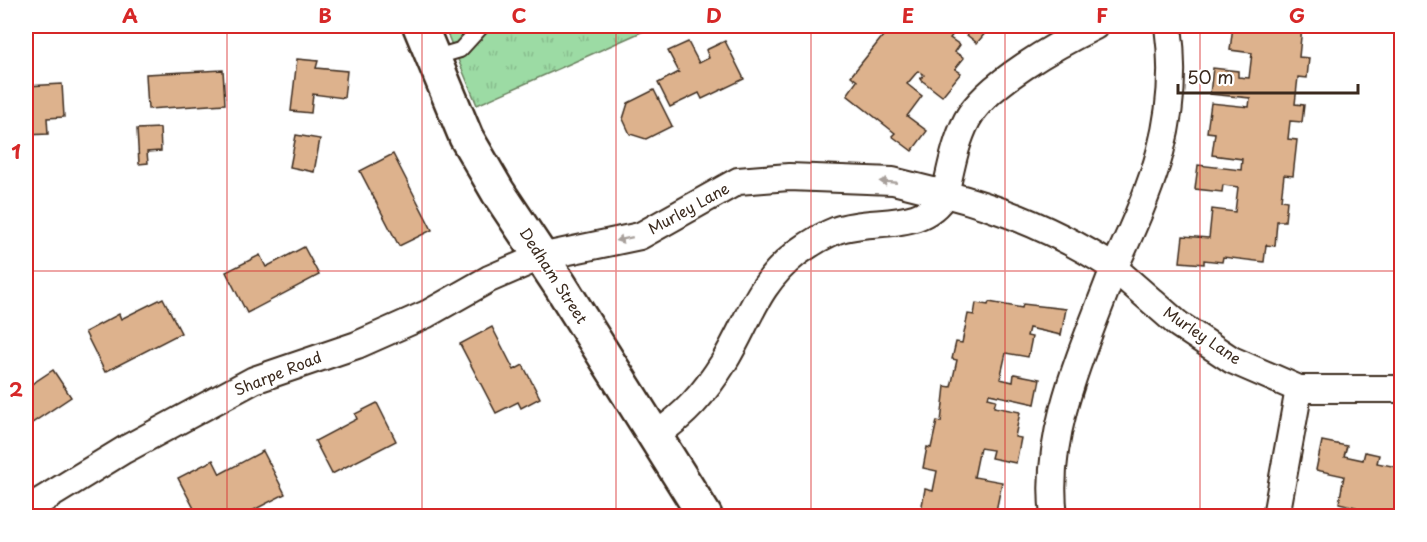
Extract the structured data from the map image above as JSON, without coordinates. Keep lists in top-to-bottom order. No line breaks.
{"streets":{"main road":["Dedham Street"],"street":["Murley Lane","Sharpe Road"]},"crossings":[["Murley Lane","Dedham Street"],["Murley Lane","Sharpe Road"],["Dedham Street","Sharpe Road"]],"one_way":["Murley Lane"],"scale_bar":"50 m","grid":{"columns":["A","B","C","D","E","F","G"],"rows":["1","2"]}}
